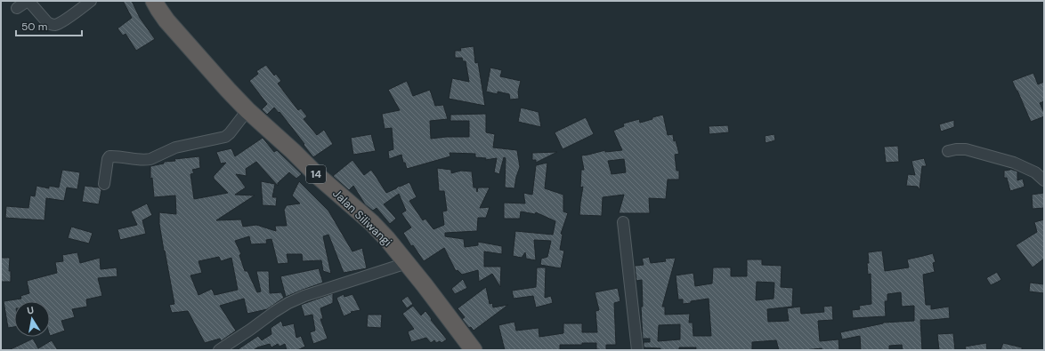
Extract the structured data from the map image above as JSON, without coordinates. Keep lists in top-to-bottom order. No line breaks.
{"streets":{"highway":["14","Jalan Siliwangi"]},"scale_bar":"50 m","north":"top"}
